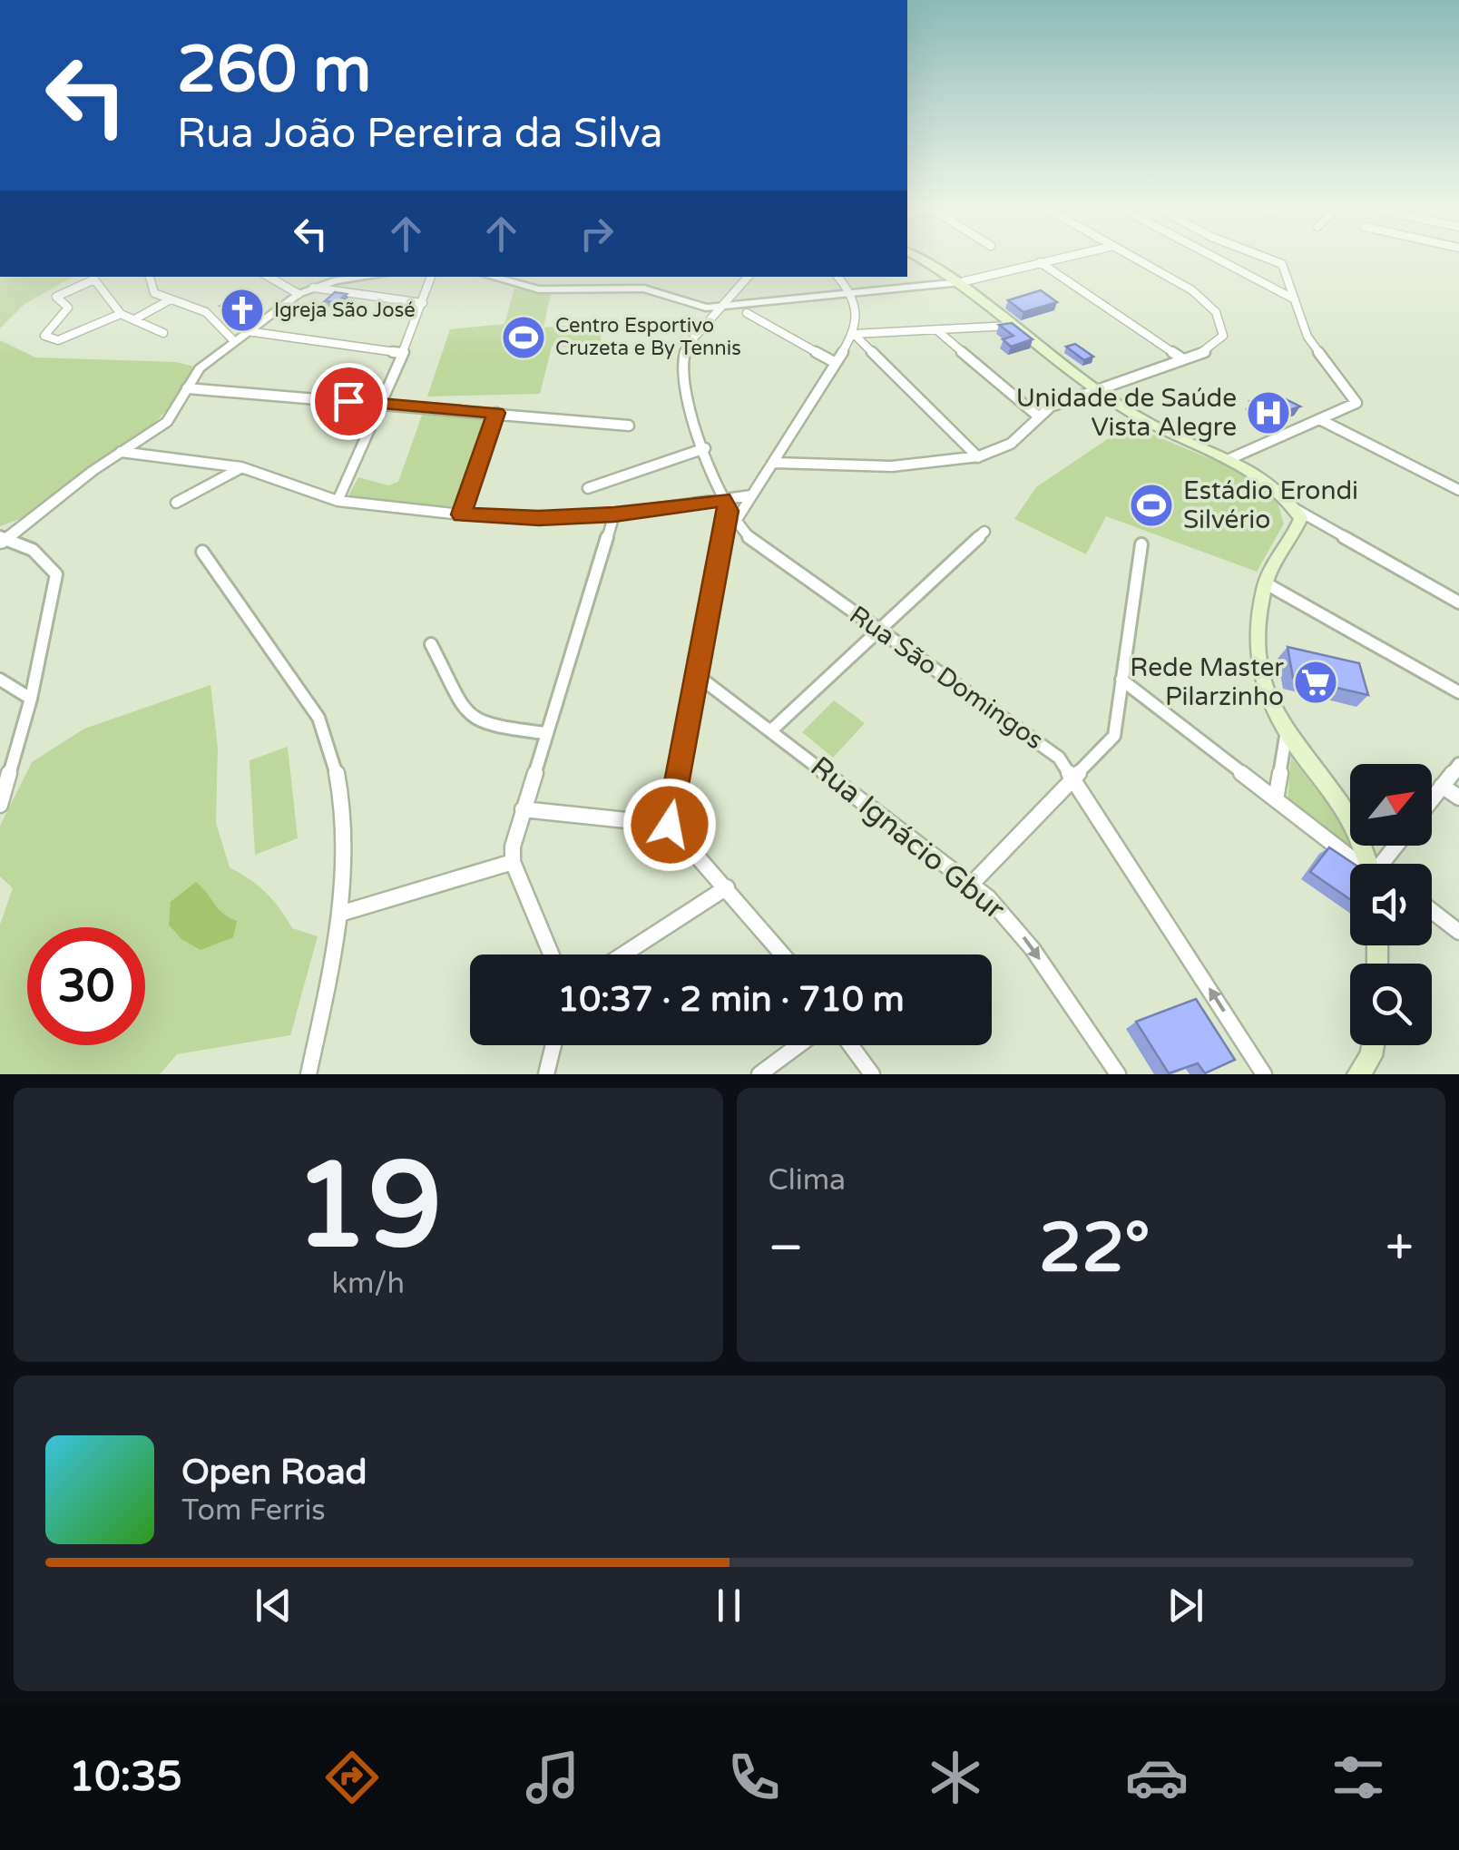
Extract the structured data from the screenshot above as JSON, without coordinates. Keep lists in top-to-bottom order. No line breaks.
{"streets":{"street":["Rua São Domingos","Rua Ignácio Gbur"]},"one_way":["Rua São Domingos","Rua Ignácio Gbur"],"places":{"church":["Igreja São José"],"sports":["Centro Esportivo Cruzeta e By Tennis","Estádio Erondi Silvério"],"hospital":["Unidade de Saúde Vista Alegre"],"supermarket":["Rede Master Pilarzinho"]},"north":"top right","page":{"turn":["260 m","Rua João Pereira da Silva"],"limit":"30","trip":"10:37 · 2 min · 710 m","tile":[["19","km/h"],"Clima"],"heat":["−","22°","+"],"song":["Open Road","Tom Ferris"],"tabs":"10:35"}}
